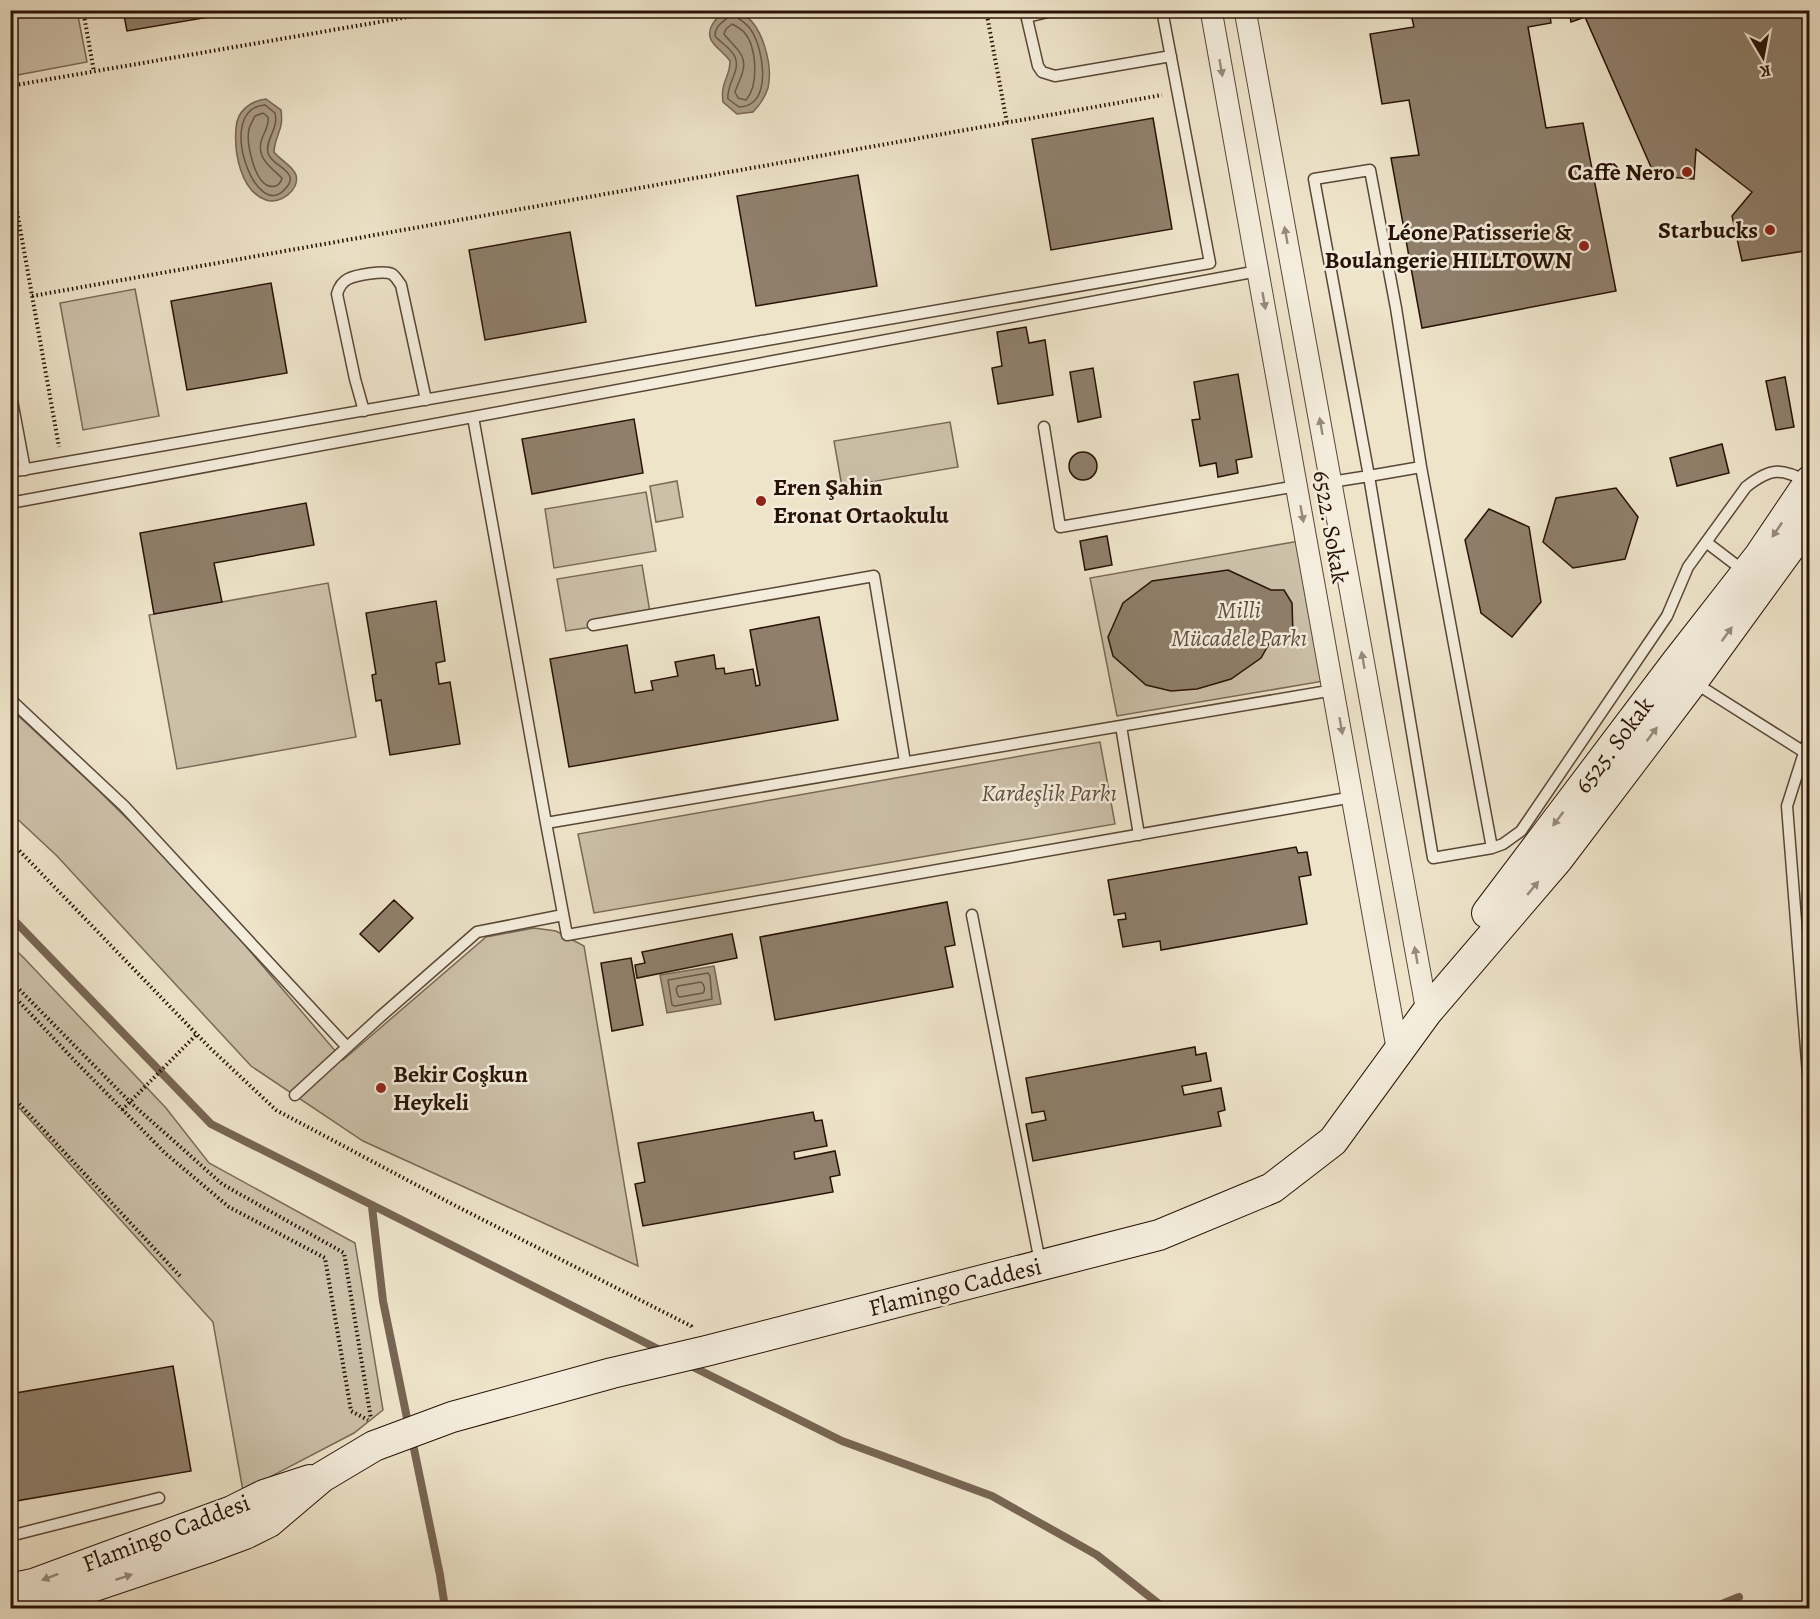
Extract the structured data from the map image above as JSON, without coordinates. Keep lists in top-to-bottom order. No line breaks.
{"streets":{"street":["6522. Sokak","6525. Sokak","Flamingo Caddesi"]},"crossings":[["6522. Sokak","6525. Sokak"],["6522. Sokak","Flamingo Caddesi"],["6525. Sokak","Flamingo Caddesi"]],"parks":["Milli Mücadele Parkı","Kardeşlik Parkı"],"places":["Caffè Nero","Starbucks","Léone Patisserie & Boulangerie HILLTOWN","Eren Şahin Eronat Ortaokulu","Bekir Coşkun Heykeli"],"north":"bottom"}
